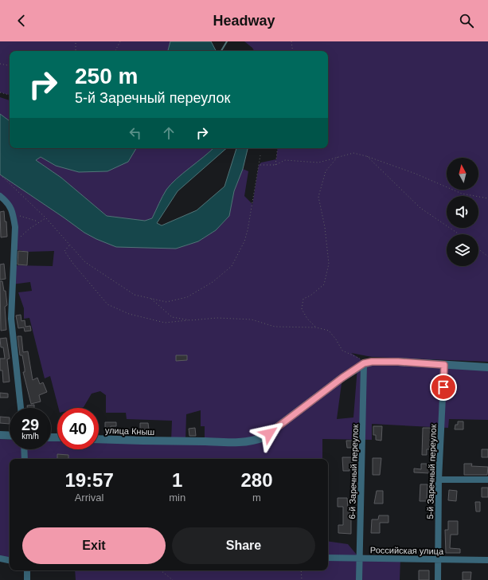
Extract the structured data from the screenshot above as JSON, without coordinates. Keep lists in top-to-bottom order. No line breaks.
{"streets":{"street":["улица Кныш","6-й Заречный переулок","5-й Заречный переулок","Российская улица"]},"crossings":[["улица Кныш","6-й Заречный переулок"],["6-й Заречный переулок","Российская улица"],["5-й Заречный переулок","Российская улица"]],"north":"top","page":{"header":"Headway","turn":["250 m","5-й Заречный переулок"],"speed":"29 km/h","limit":"40","eta":["19:57","Arrival","1","min","280","m"],"buttons":["Exit","Share"]}}
